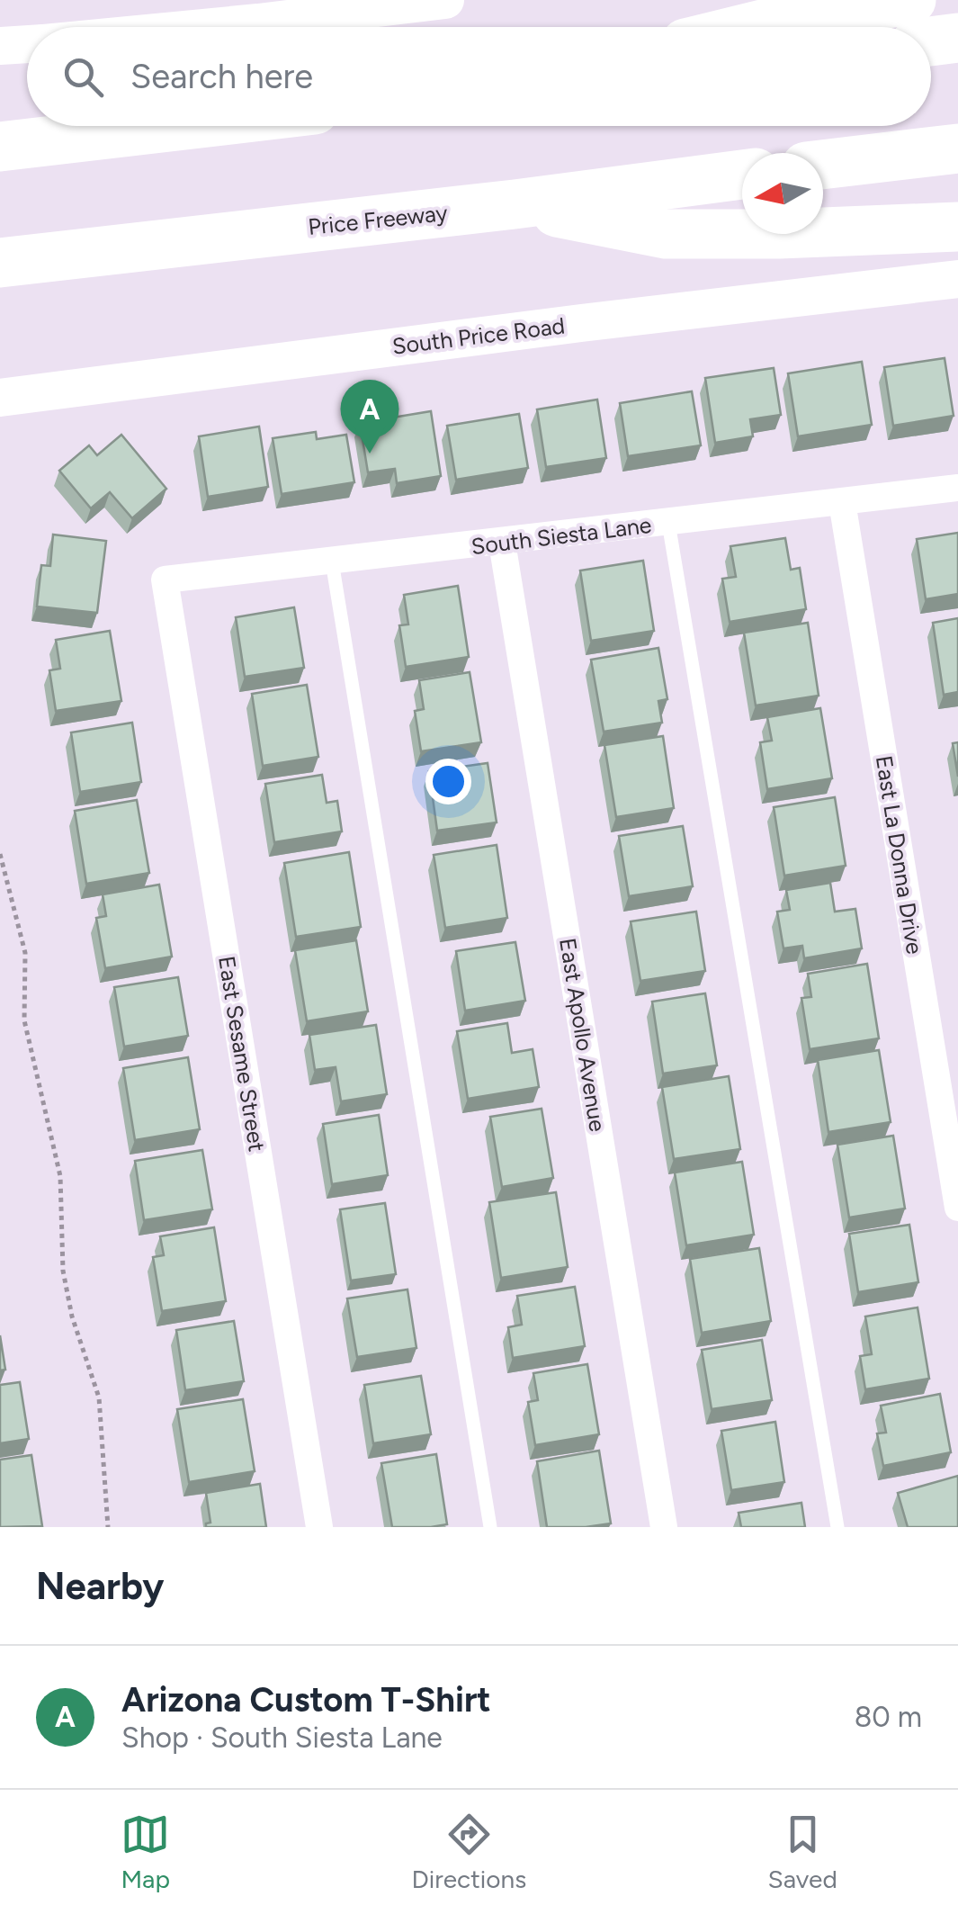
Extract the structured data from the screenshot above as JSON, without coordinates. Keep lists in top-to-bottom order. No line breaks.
{"streets":{"highway":["Price Freeway"],"main road":["South Price Road"],"street":["South Siesta Lane","East La Donna Drive","East Apollo Avenue","East Sesame Street"]},"crossings":[["South Siesta Lane","East La Donna Drive"],["South Siesta Lane","East Apollo Avenue"],["South Siesta Lane","East Sesame Street"]],"north":"left","page":{"search":"Search here","pins":"A","heading":"Nearby","list":[{"mark":"A","name":"Arizona Custom T-Shirt","note":"Shop · South Siesta Lane","value":"80 m"}],"nav":["Map","Directions","Saved"]}}
